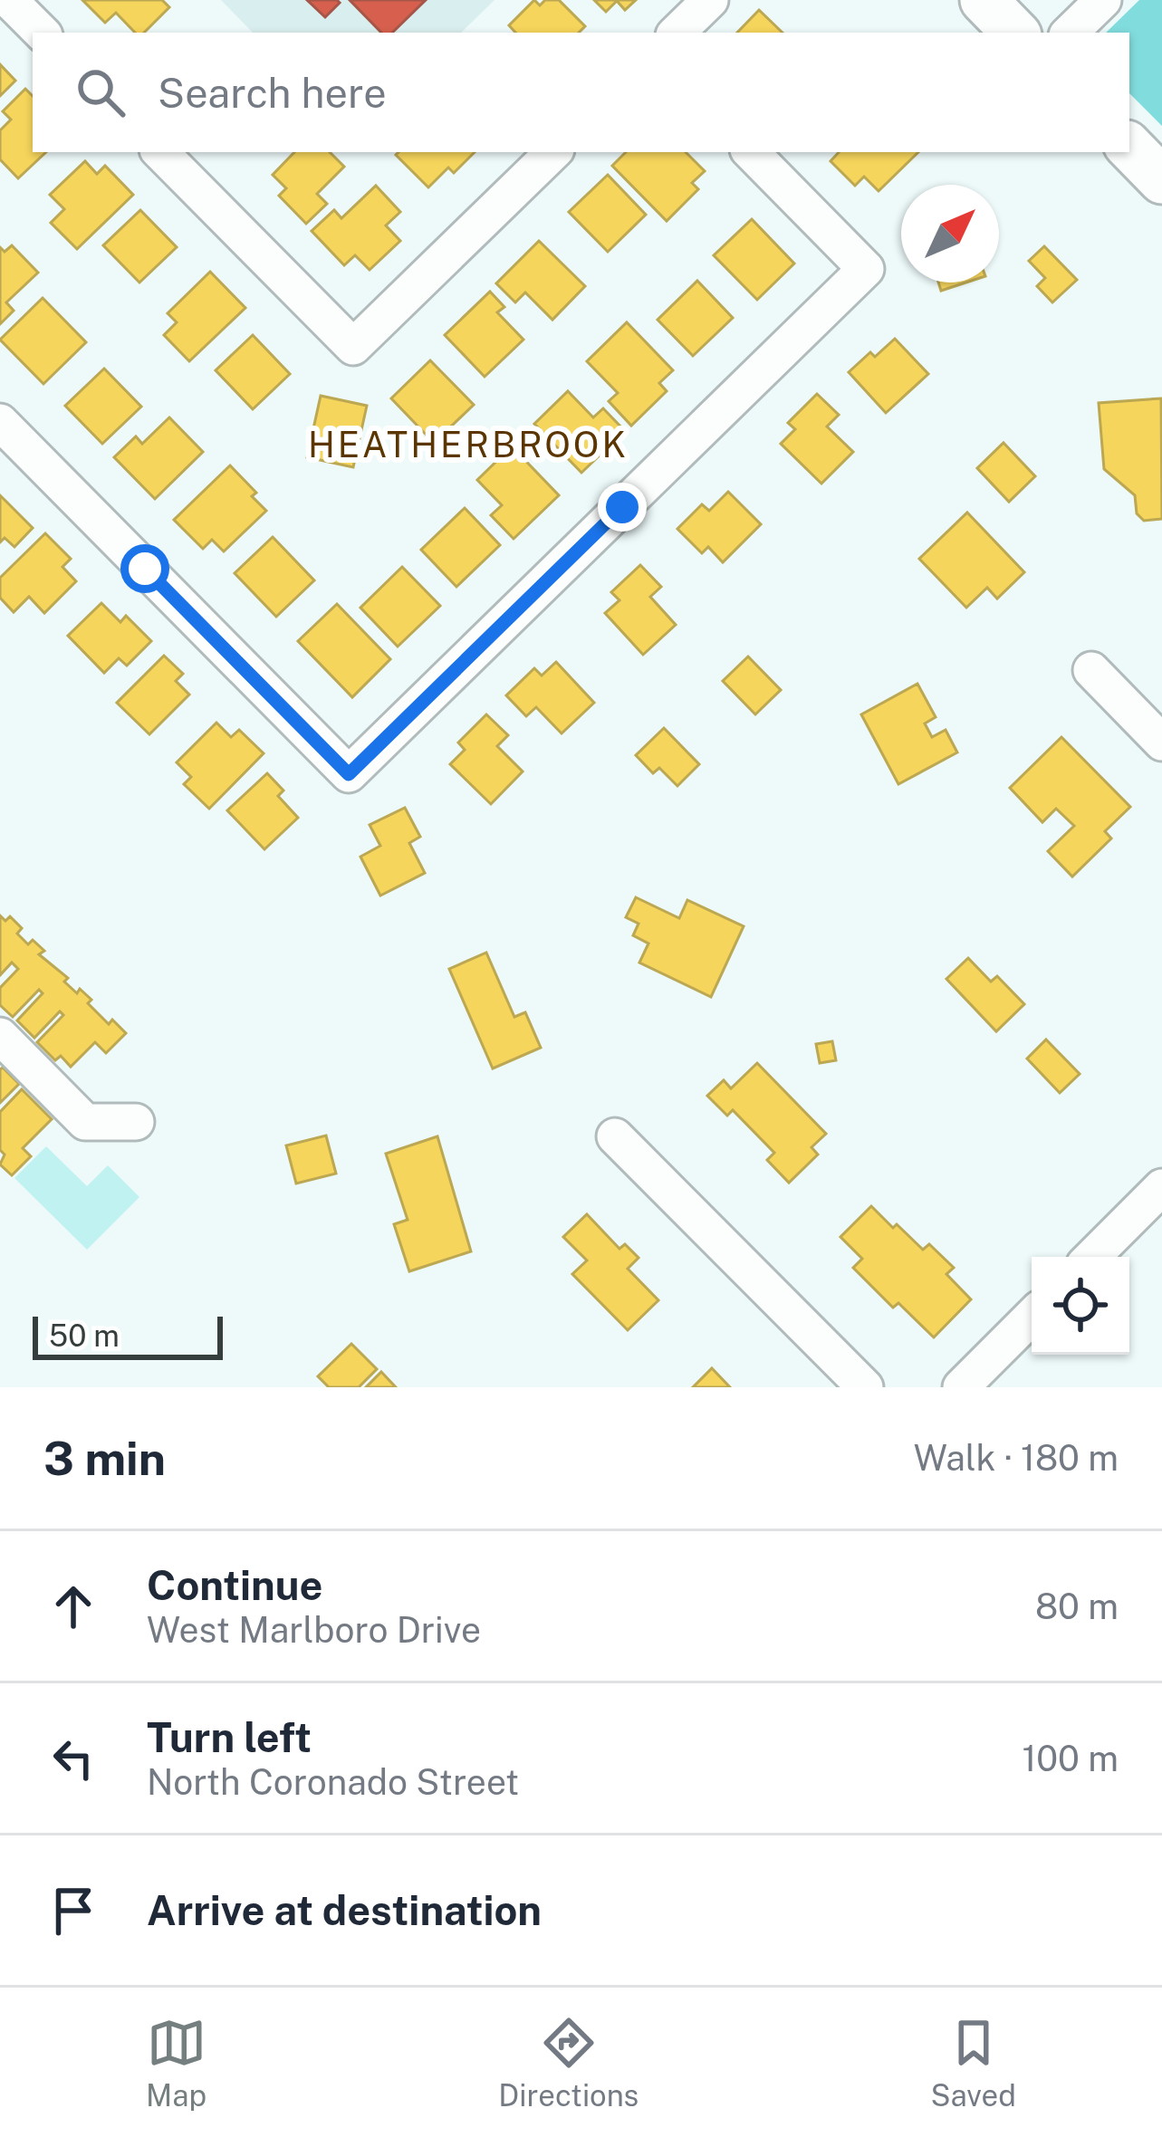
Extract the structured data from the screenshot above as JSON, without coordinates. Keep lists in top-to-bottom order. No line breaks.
{"districts":["HEATHERBROOK"],"scale_bar":"50 m","north":"top right","page":{"search":"Search here","scale":"50 m","heading":["3 min","Walk · 180 m"],"list":[["Continue","West Marlboro Drive","80 m"],["Turn left","North Coronado Street","100 m"],"Arrive at destination"],"nav":["Map","Directions","Saved"]}}
